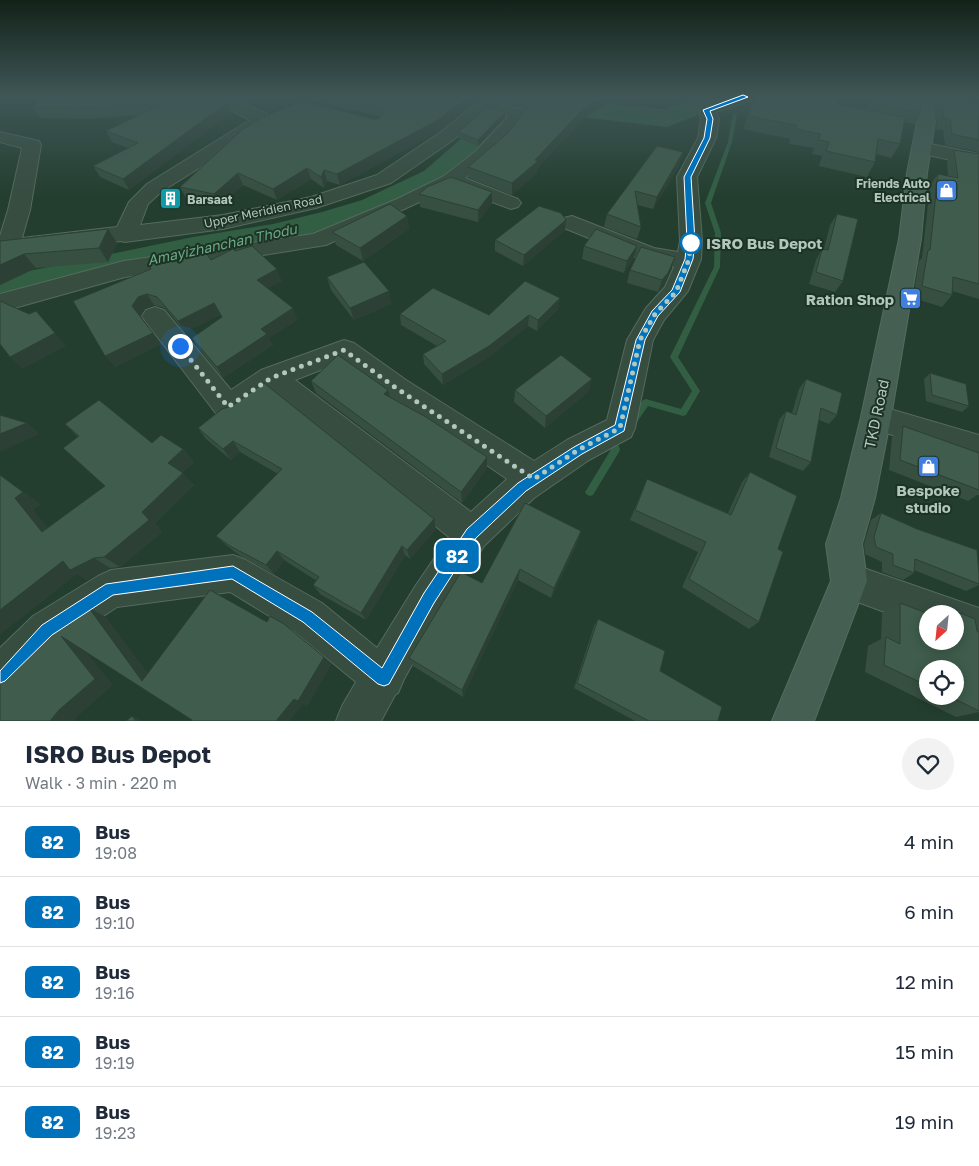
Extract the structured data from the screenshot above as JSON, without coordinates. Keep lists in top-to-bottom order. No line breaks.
{"streets":{"street":["Upper Meridien Road","TKD Road"]},"water":["Amayizhanchan Thodu"],"places":{"shop":["Friends Auto Electrical","Bespoke studio"],"building":["Barsaat"],"other":["ISRO Bus Depot"],"supermarket":["Ration Shop"]},"lines":["bus line 82"],"north":"bottom left","page":{"on_map":"82","heading":["ISRO Bus Depot","Walk · 3 min · 220 m"],"list":[{"mark":"82","name":"Bus","note":"19:08","value":"4 min"},{"mark":"82","name":"Bus","note":"19:10","value":"6 min"},{"mark":"82","name":"Bus","note":"19:16","value":"12 min"},{"mark":"82","name":"Bus","note":"19:19","value":"15 min"},{"mark":"82","name":"Bus","note":"19:23","value":"19 min"}]}}
